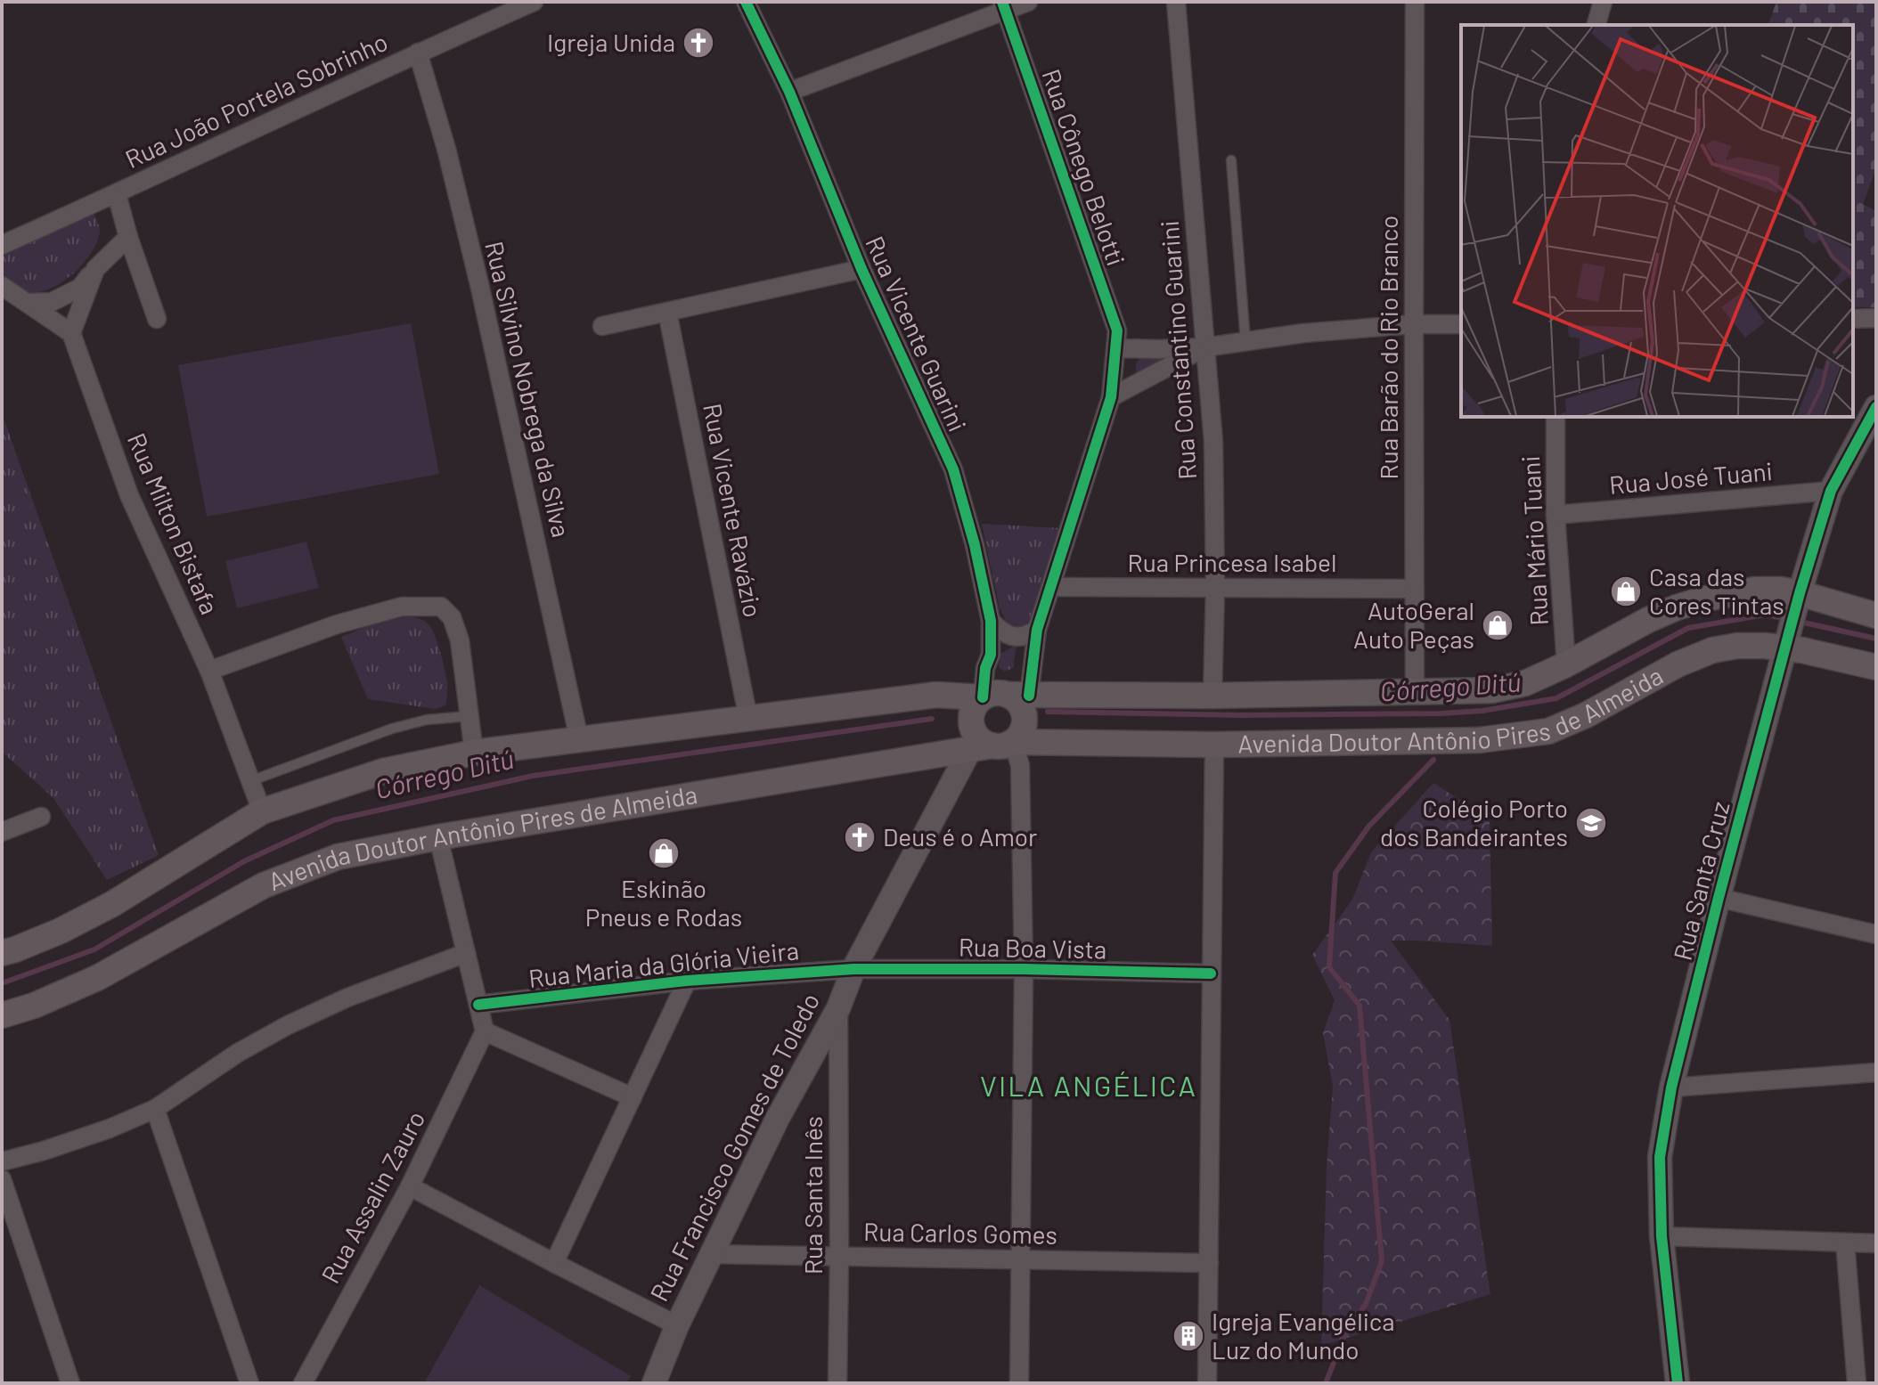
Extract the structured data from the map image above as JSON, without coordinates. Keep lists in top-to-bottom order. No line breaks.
{"streets":{"main road":["Avenida Doutor Antônio Pires de Almeida"],"street":["Rua João Portela Sobrinho","Rua Cônego Belotti","Rua Vicente Guarini","Rua Barão do Rio Branco","Rua Constantino Guarini","Rua Silvino Nobrega da Silva","Rua José Tuani","Rua Vicente Ravázio","Rua Milton Bistafa","Rua Mário Tuani","Rua Princesa Isabel","Rua Santa Cruz","Rua Boa Vista","Rua Maria da Glória Vieira","Rua Francisco Gomes de Toledo","Rua Santa Inês","Rua Assalin Zauro","Rua Carlos Gomes"]},"crossings":[["Rua João Portela Sobrinho","Rua Silvino Nobrega da Silva"],["Rua Cônego Belotti","Rua Vicente Guarini"],["Rua Cônego Belotti","Rua Princesa Isabel"],["Rua Cônego Belotti","Avenida Doutor Antônio Pires de Almeida"],["Rua Cônego Belotti","Rua Francisco Gomes de Toledo"],["Rua Vicente Guarini","Avenida Doutor Antônio Pires de Almeida"],["Rua Vicente Guarini","Rua Francisco Gomes de Toledo"],["Rua Barão do Rio Branco","Rua Princesa Isabel"],["Rua Barão do Rio Branco","Avenida Doutor Antônio Pires de Almeida"],["Rua Constantino Guarini","Rua Princesa Isabel"],["Rua Constantino Guarini","Avenida Doutor Antônio Pires de Almeida"],["Rua Silvino Nobrega da Silva","Avenida Doutor Antônio Pires de Almeida"],["Rua José Tuani","Rua Mário Tuani"],["Rua José Tuani","Rua Santa Cruz"],["Rua Vicente Ravázio","Avenida Doutor Antônio Pires de Almeida"],["Rua Milton Bistafa","Avenida Doutor Antônio Pires de Almeida"],["Rua Mário Tuani","Avenida Doutor Antônio Pires de Almeida"],["Avenida Doutor Antônio Pires de Almeida","Rua Santa Cruz"],["Avenida Doutor Antônio Pires de Almeida","Rua Francisco Gomes de Toledo"],["Rua Boa Vista","Rua Maria da Glória Vieira"],["Rua Boa Vista","Rua Francisco Gomes de Toledo"],["Rua Maria da Glória Vieira","Rua Francisco Gomes de Toledo"],["Rua Francisco Gomes de Toledo","Rua Santa Inês"],["Rua Francisco Gomes de Toledo","Rua Carlos Gomes"],["Rua Santa Inês","Rua Carlos Gomes"]],"districts":["VILA ANGÉLICA"],"water":["Córrego Ditú"],"places":{"church":["Igreja Unida","Deus é o Amor"],"shop":["Casa das Cores Tintas","AutoGeral Auto Peças","Eskinão Pneus e Rodas"],"school or university":["Colégio Porto dos Bandeirantes"],"building":["Igreja Evangélica Luz do Mundo"]}}
